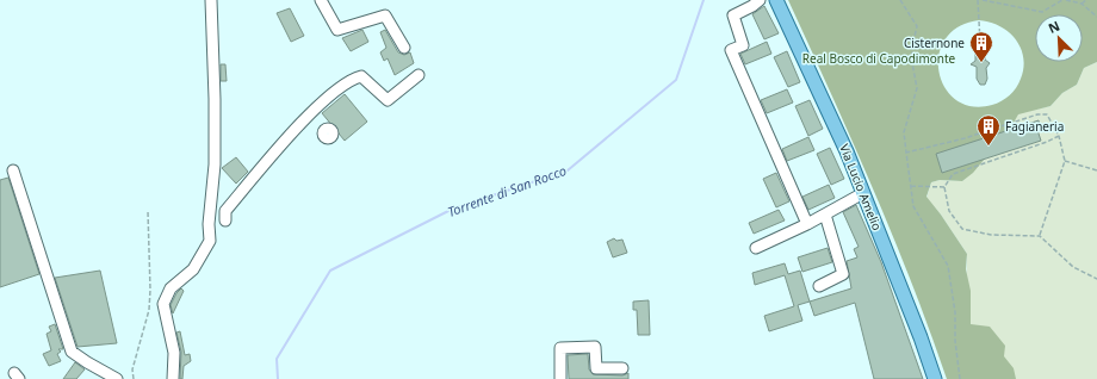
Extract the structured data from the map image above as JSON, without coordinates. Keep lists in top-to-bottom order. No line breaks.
{"streets":{"main road":["Via Lucio Amelio"]},"water":["Torrente di San Rocco"],"parks":["Real Bosco di Capodimonte"],"places":{"building":["Cisternone","Fagianeria"]},"north":"top left"}
